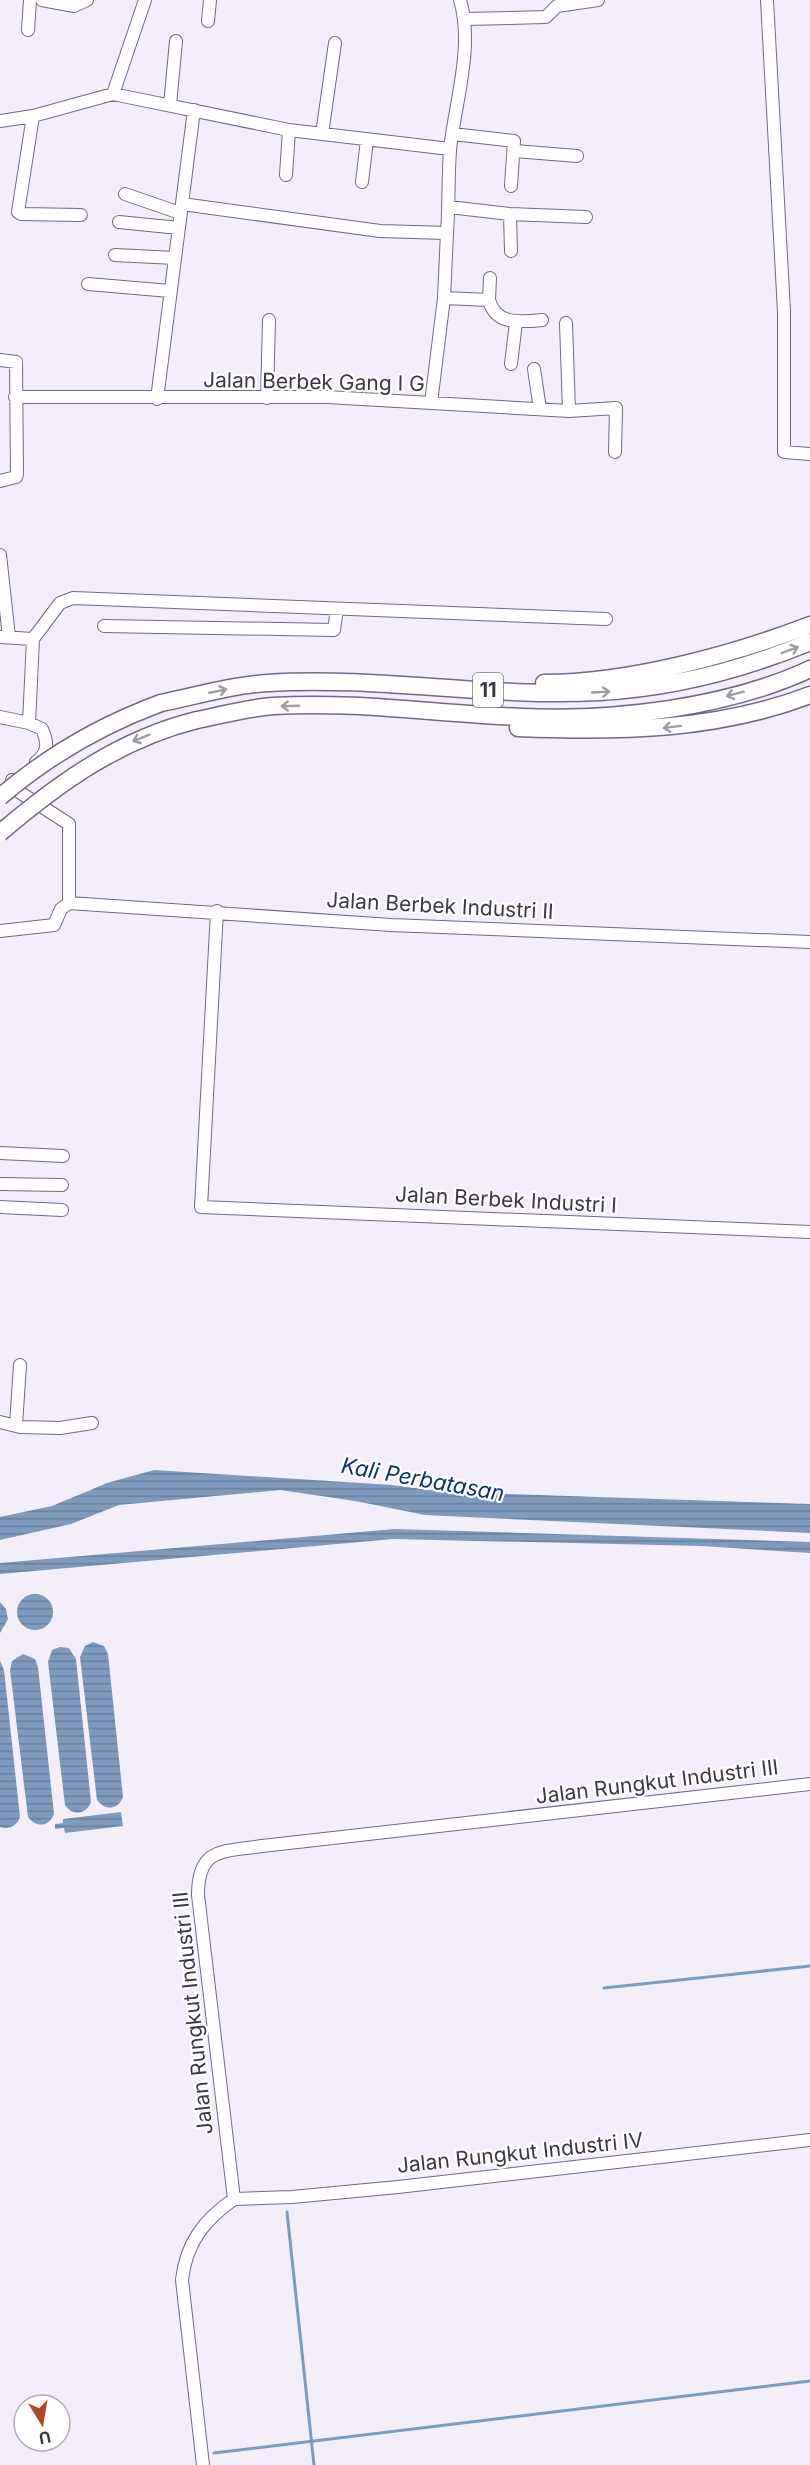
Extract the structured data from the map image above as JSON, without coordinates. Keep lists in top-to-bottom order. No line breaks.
{"streets":{"highway":["11"],"street":["Jalan Berbek Gang I G","Jalan Berbek Industri II","Jalan Berbek Industri I","Jalan Rungkut Industri III","Jalan Rungkut Industri IV"]},"crossings":[["Jalan Berbek Industri II","Jalan Berbek Industri I"],["Jalan Rungkut Industri III","Jalan Rungkut Industri IV"]],"water":["Kali Perbatasan"],"north":"bottom"}
